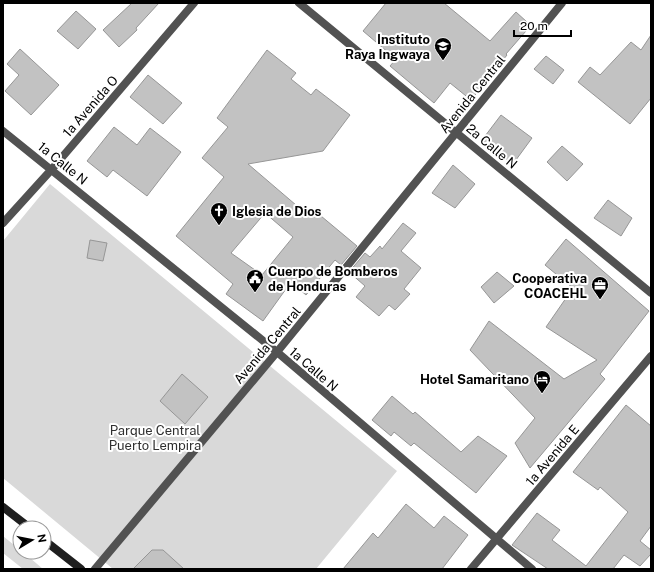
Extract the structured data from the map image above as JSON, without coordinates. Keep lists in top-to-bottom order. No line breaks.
{"streets":{"street":["Avenida Central","1a Avenida O","2a Calle N","1a Calle N","1a Avenida E"]},"crossings":[["Avenida Central","2a Calle N"],["Avenida Central","1a Calle N"],["1a Avenida O","1a Calle N"],["1a Calle N","1a Avenida E"]],"parks":["Parque Central Puerto Lempira"],"places":{"school or university":["Instituto Raya Ingwaya"],"church":["Iglesia de Dios"],"public building":["Cuerpo de Bomberos de Honduras"],"office":["Cooperativa COACEHL"],"hotel":["Hotel Samaritano"]},"scale_bar":"20 m","north":"right"}
